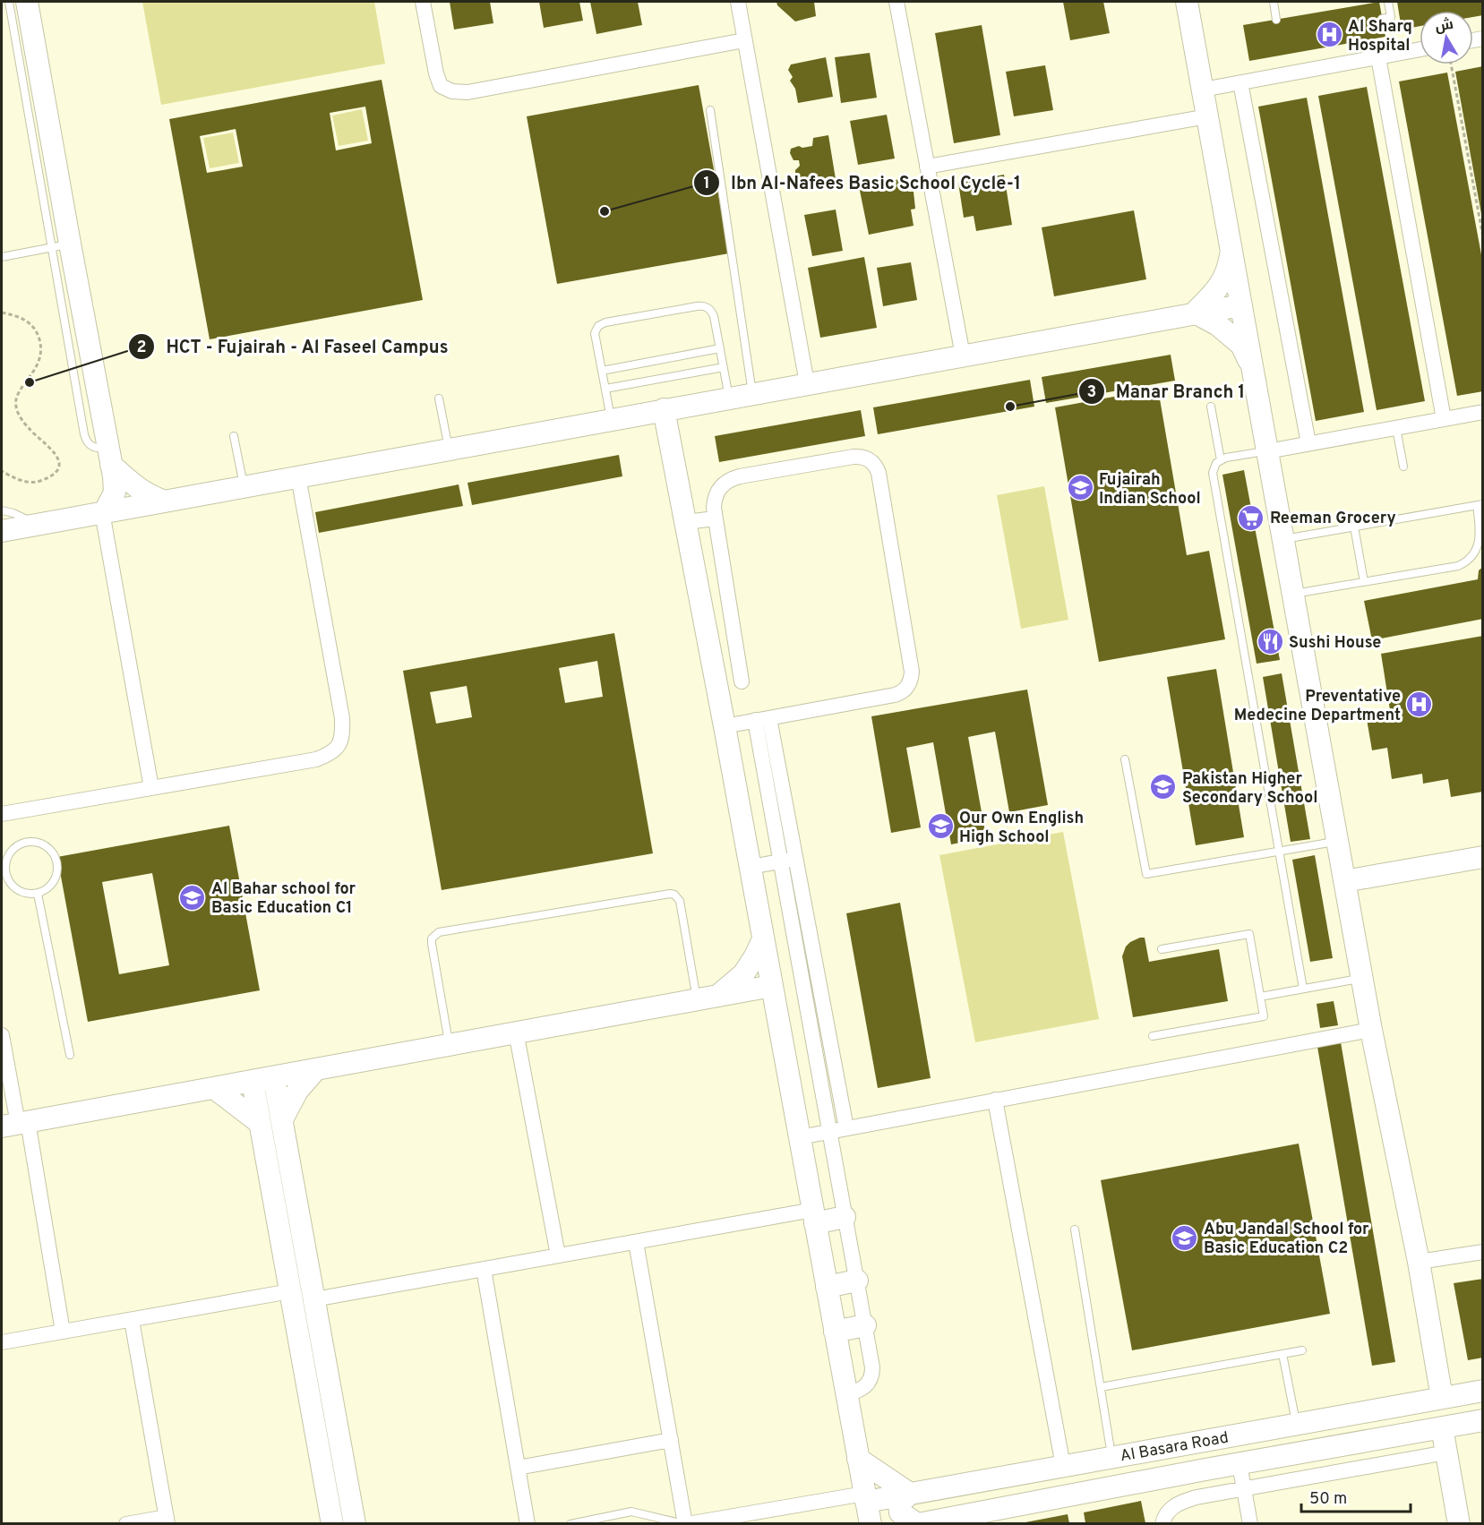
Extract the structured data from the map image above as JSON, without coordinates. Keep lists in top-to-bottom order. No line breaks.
{"streets":{"street":["Al Basara Road"]},"places":{"hospital":["Al Sharq Hospital","Preventative Medecine Department"],"other":["Ibn Al-Nafees Basic School Cycle-1","HCT - Fujairah - Al Faseel Campus","Manar Branch 1"],"school or university":["Fujairah Indian School","Pakistan Higher Secondary School","Our Own English High School","Al Bahar school for Basic Education C1","Abu Jandal School for Basic Education C2"],"supermarket":["Reeman Grocery"],"restaurant":["Sushi House"]},"scale_bar":"50 m","north":"top"}
